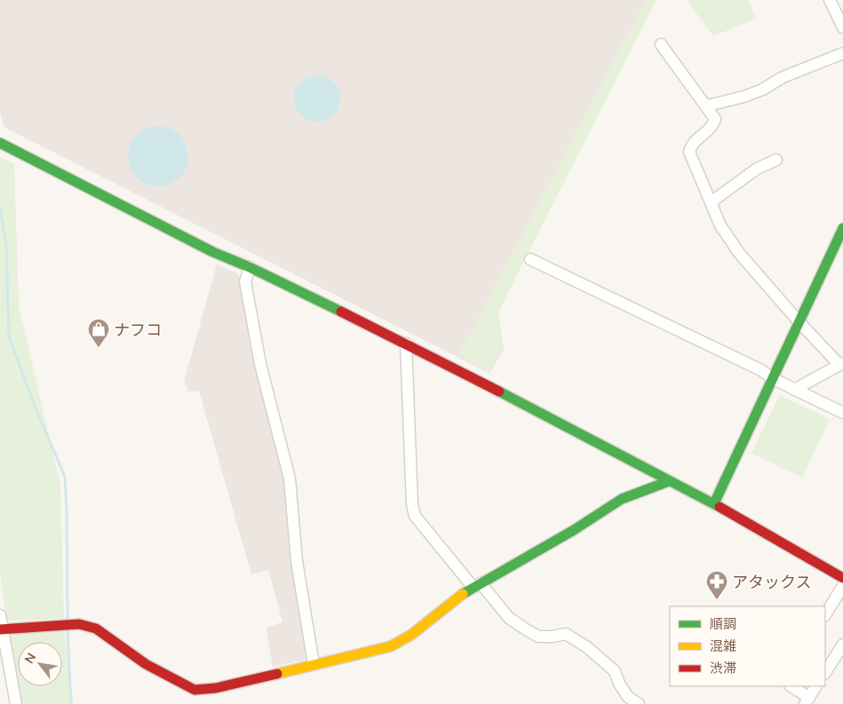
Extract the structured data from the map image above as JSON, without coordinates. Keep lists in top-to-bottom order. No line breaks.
{"places":{"shop":["ナフコ"],"pharmacy":["アタックス"]},"legend":["順調","混雑","渋滞"],"north":"top left"}
